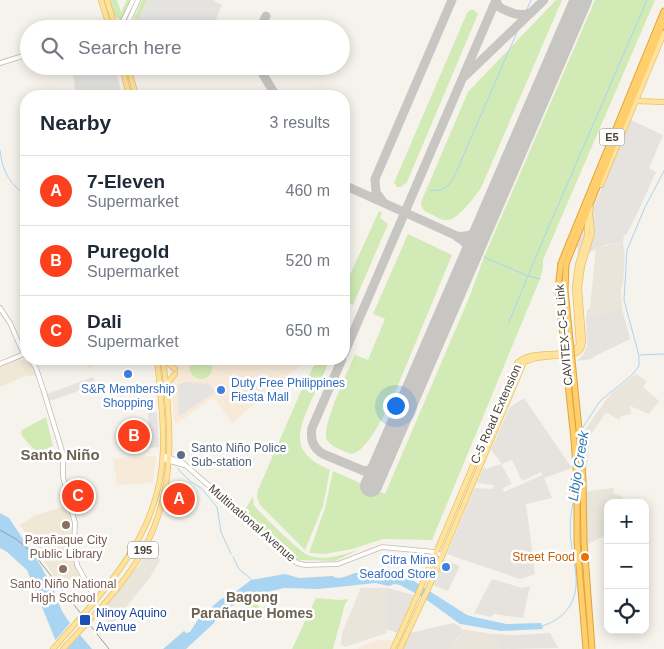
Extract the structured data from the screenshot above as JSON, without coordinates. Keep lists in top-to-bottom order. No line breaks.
{"streets":{"highway":["E5","CAVITEX–C-5 Link"],"main road":["C-5 Road Extension","195"],"street":["Multinational Avenue"]},"crossings":[["C-5 Road Extension","Multinational Avenue"],["Multinational Avenue","195"]],"districts":["Santo Niño","Bagong Parañaque Homes"],"water":["Libjo Creek"],"places":{"other":["S&R Membership Shopping","Duty Free Philippines Fiesta Mall","Santo Niño Police Sub-station","Parañaque City Public Library","Street Food","Citra Mina Seafood Store","Santo Niño National High School"],"transit":["Ninoy Aquino Avenue"]},"page":{"search":"Search here","heading":["Nearby","3 results"],"list":[{"mark":"A","name":"7-Eleven","note":"Supermarket","value":"460 m"},{"mark":"B","name":"Puregold","note":"Supermarket","value":"520 m"},{"mark":"C","name":"Dali","note":"Supermarket","value":"650 m"}],"pins":["B","C","A"],"map_buttons":["+","−"]}}
